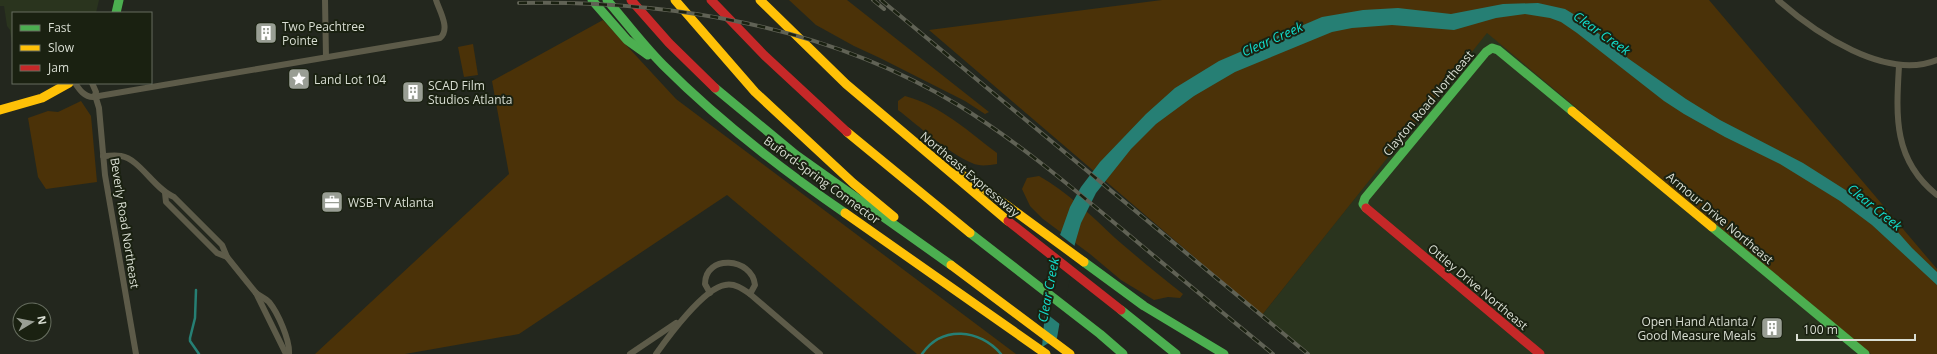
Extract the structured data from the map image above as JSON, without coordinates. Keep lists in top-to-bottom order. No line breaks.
{"streets":{"main road":["Clayton Road Northeast","Northeast Expressway","Buford-Spring Connector","Armour Drive Northeast","Ottley Drive Northeast"],"street":["Beverly Road Northeast"]},"crossings":[["Clayton Road Northeast","Armour Drive Northeast"],["Clayton Road Northeast","Ottley Drive Northeast"]],"water":["Clear Creek"],"places":{"building":["Two Peachtree Pointe","SCAD Film Studios Atlanta","Open Hand Atlanta / Good Measure Meals"],"place":["Land Lot 104"],"office":["WSB-TV Atlanta"]},"legend":["Fast","Slow","Jam"],"scale_bar":"100 m","north":"right"}
